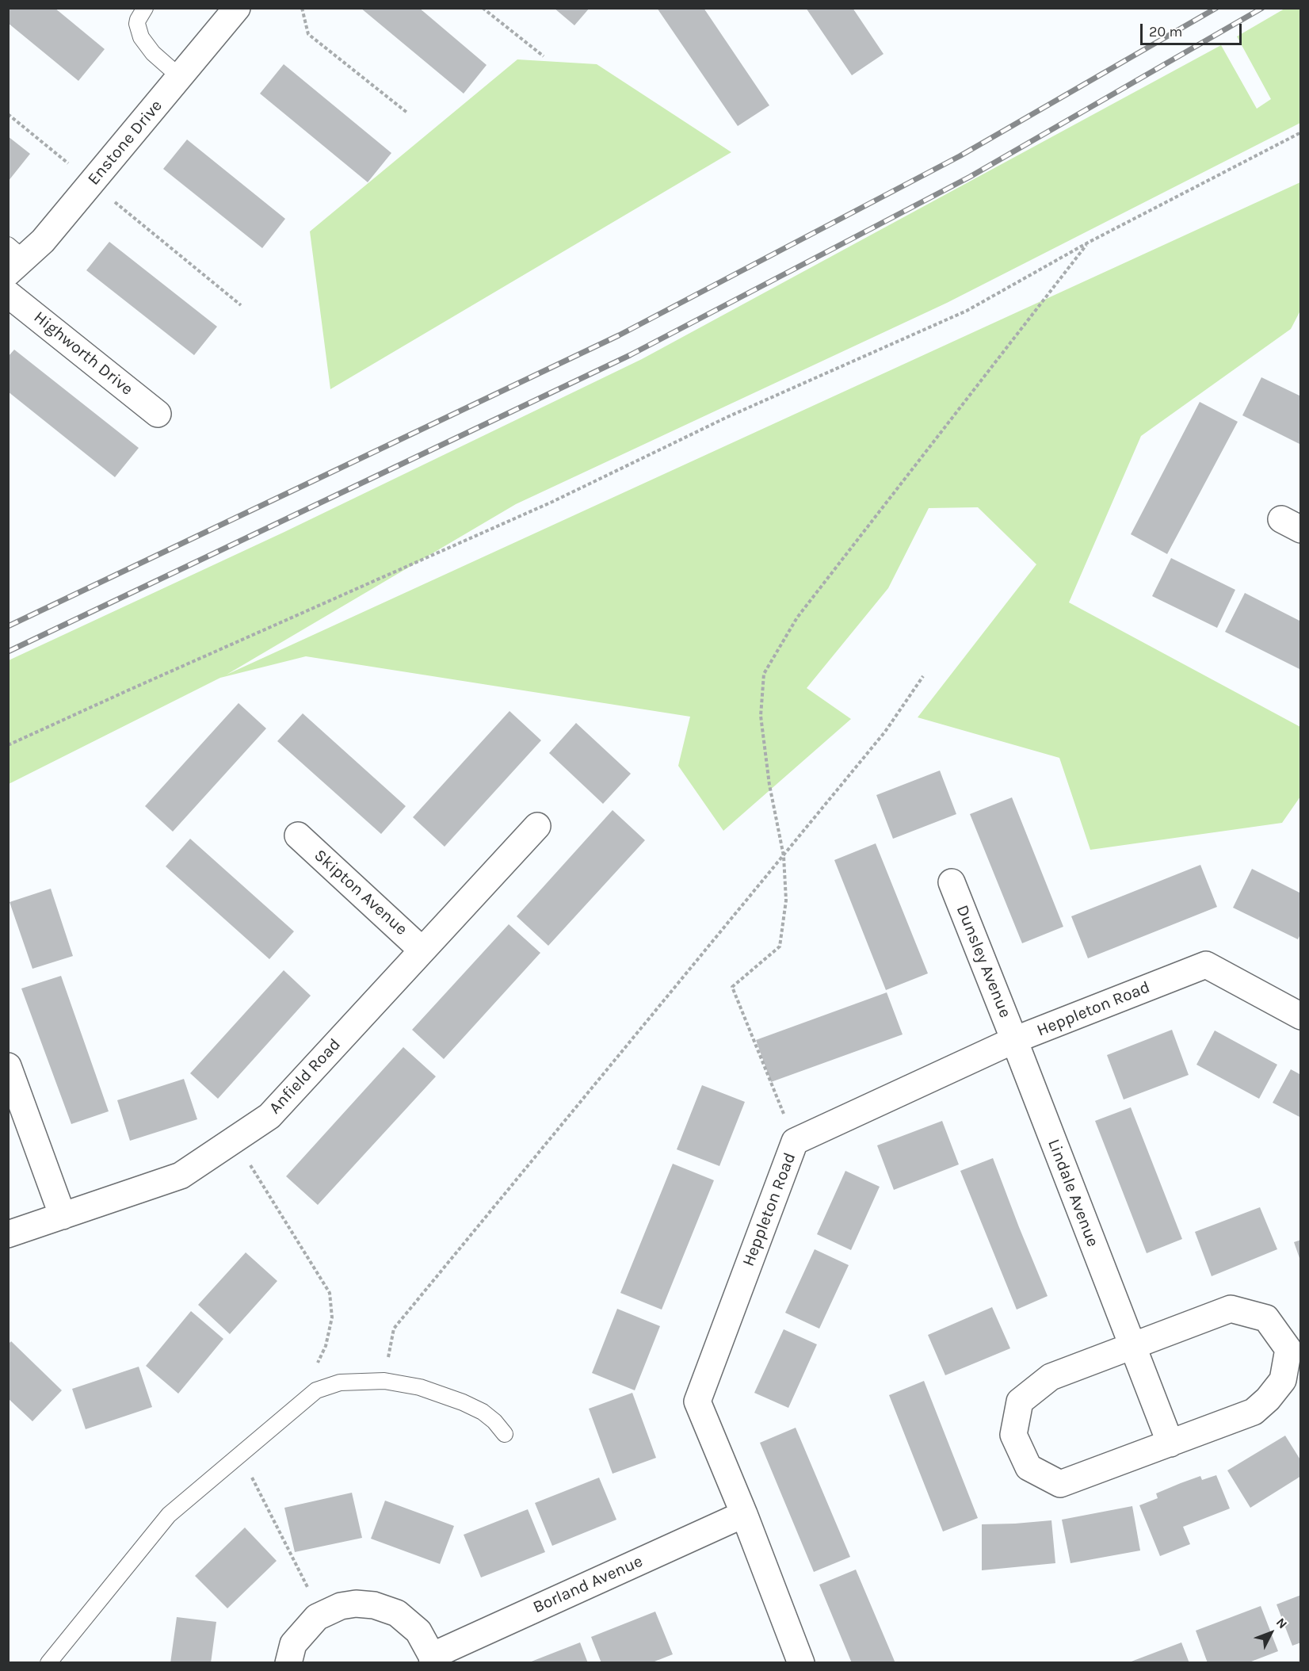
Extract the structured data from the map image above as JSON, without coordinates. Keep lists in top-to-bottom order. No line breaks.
{"streets":{"street":["Enstone Drive","Highworth Drive","Skipton Avenue","Dunsley Avenue","Heppleton Road","Anfield Road","Lindale Avenue","Borland Avenue"]},"crossings":[["Skipton Avenue","Anfield Road"],["Dunsley Avenue","Heppleton Road"],["Dunsley Avenue","Lindale Avenue"],["Heppleton Road","Lindale Avenue"],["Heppleton Road","Borland Avenue"]],"scale_bar":"20 m","north":"top right"}
